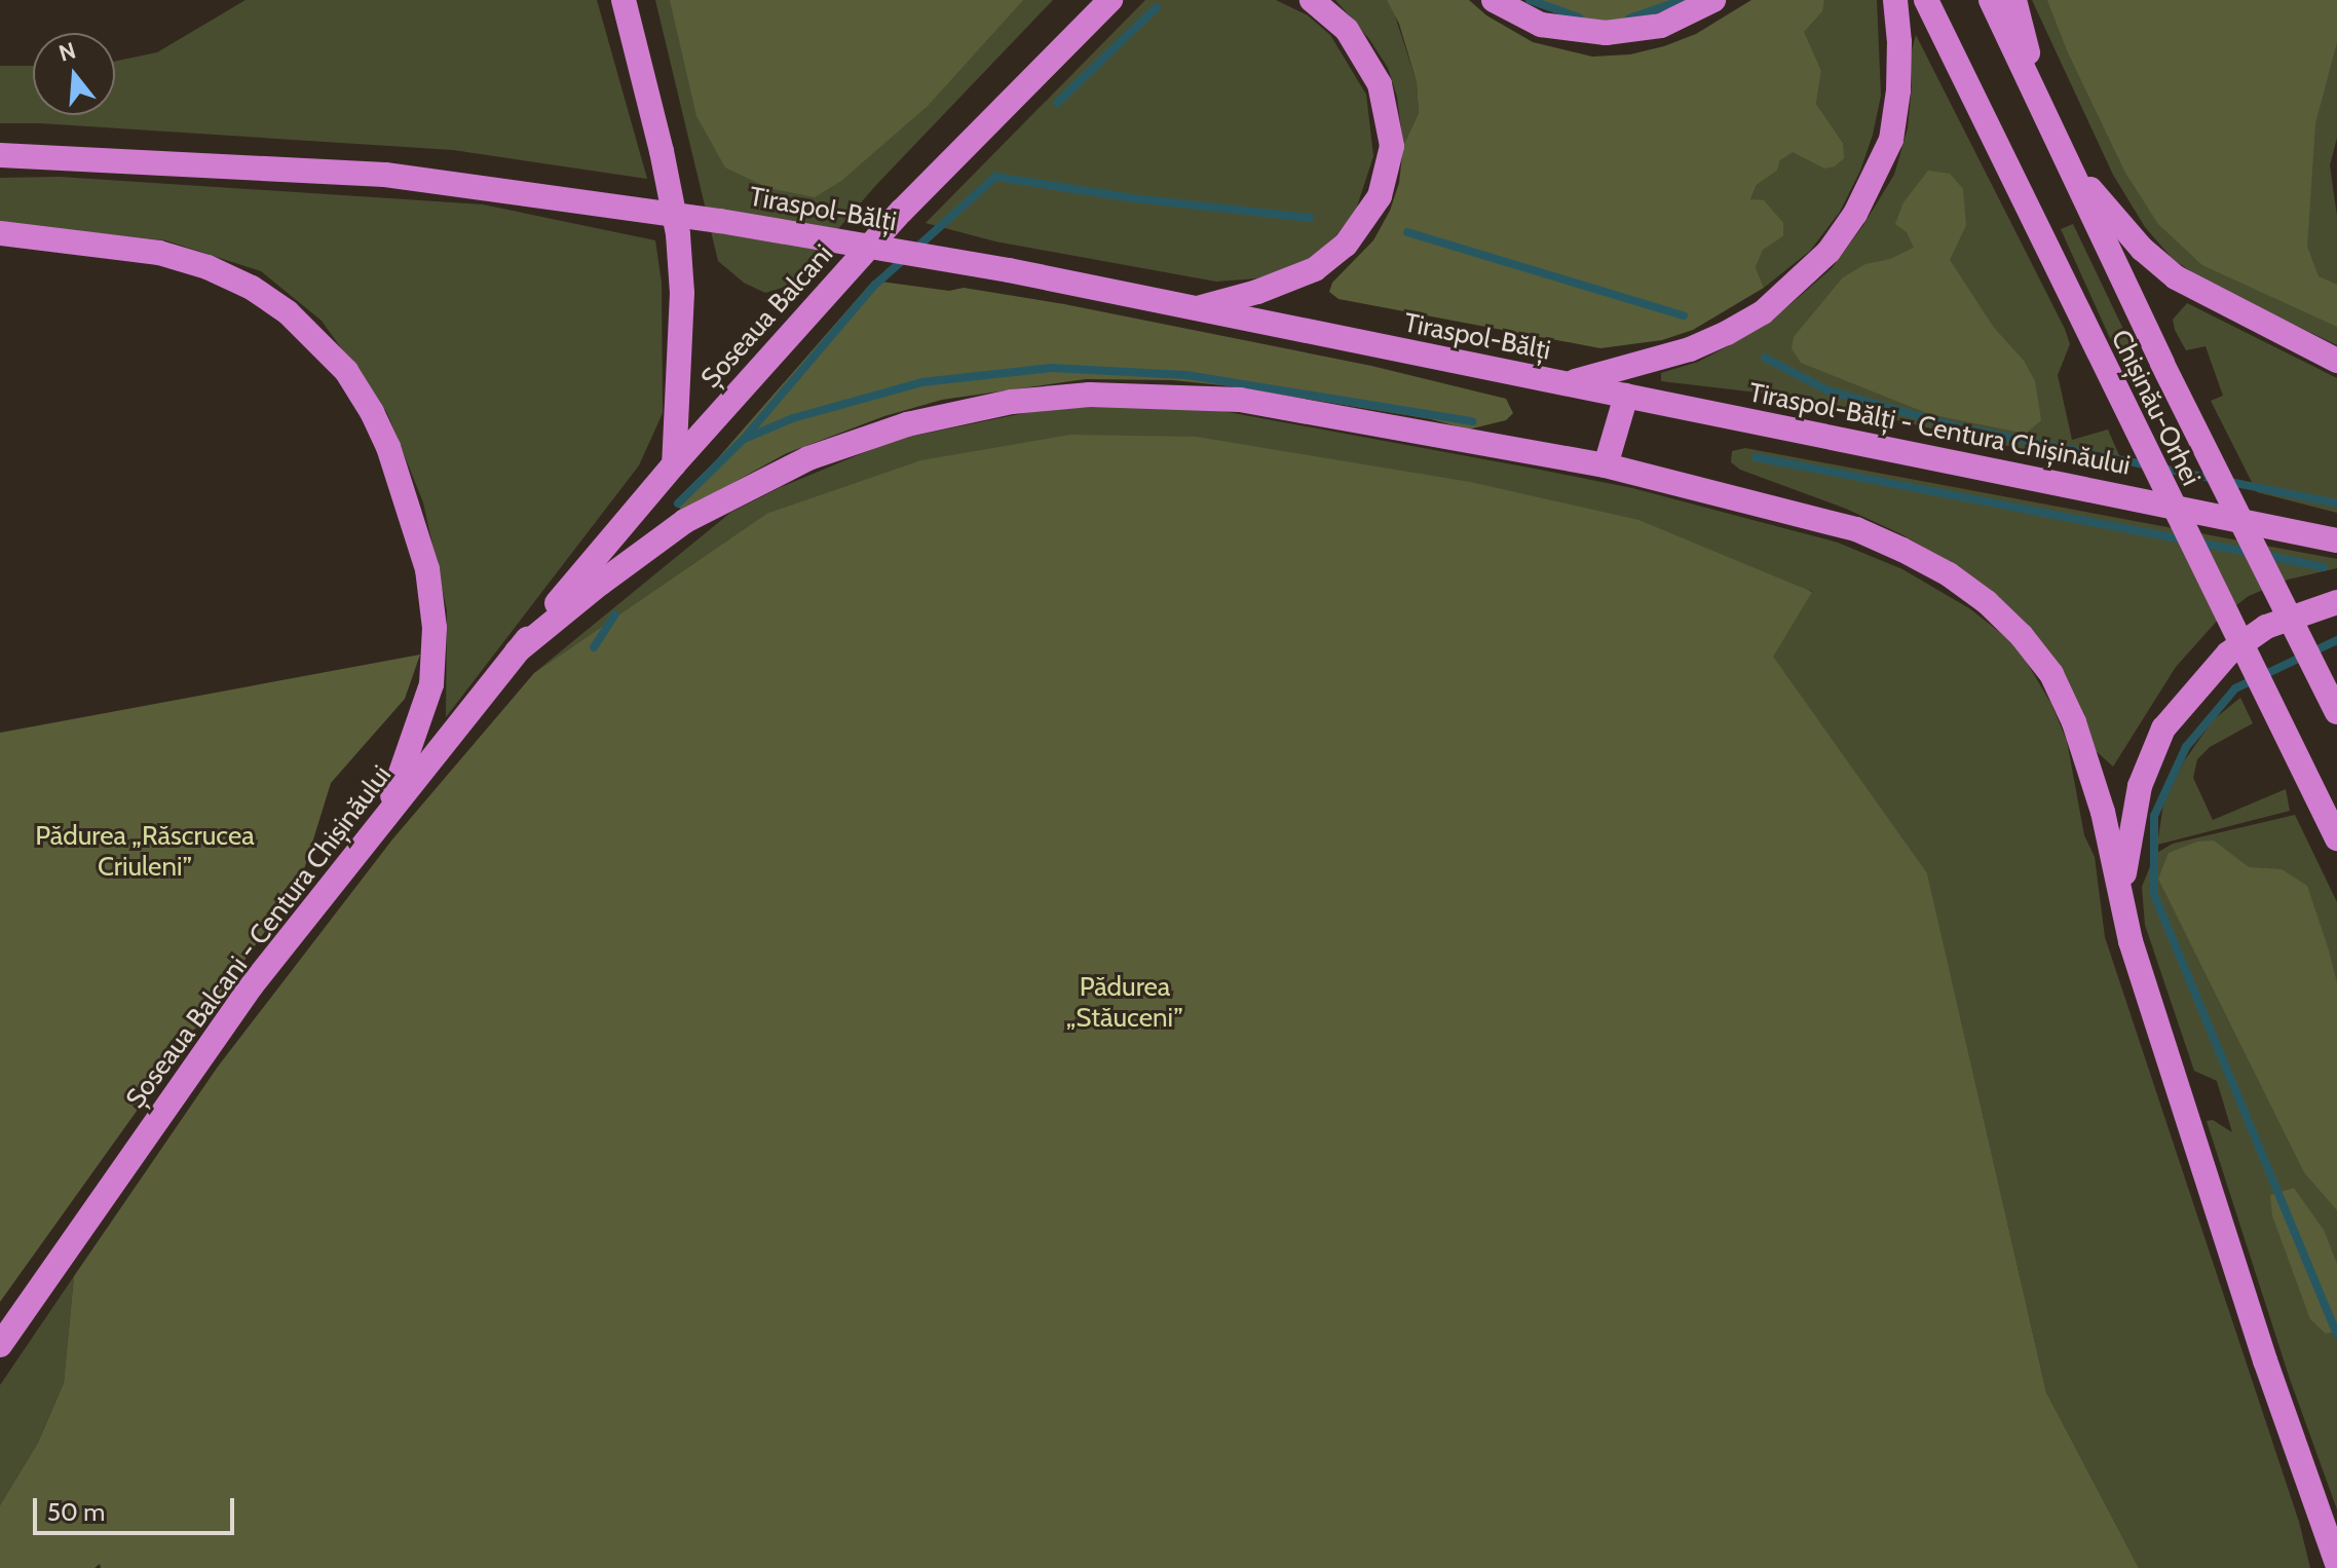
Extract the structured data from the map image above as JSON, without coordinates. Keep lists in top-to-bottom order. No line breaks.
{"streets":{"highway":["Tiraspol-Bălți","Șoseaua Balcani","Chișinău-Orhei","Tiraspol-Bălți - Centura Chișinăului","Șoseaua Balcani - Centura Chișinăului"]},"crossings":[["Tiraspol-Bălți","Tiraspol-Bălți - Centura Chișinăului"],["Șoseaua Balcani","Șoseaua Balcani - Centura Chișinăului"]],"parks":["Pădurea „Răscrucea Criuleni”","Pădurea „Stăuceni”"],"scale_bar":"50 m","north":"top"}
